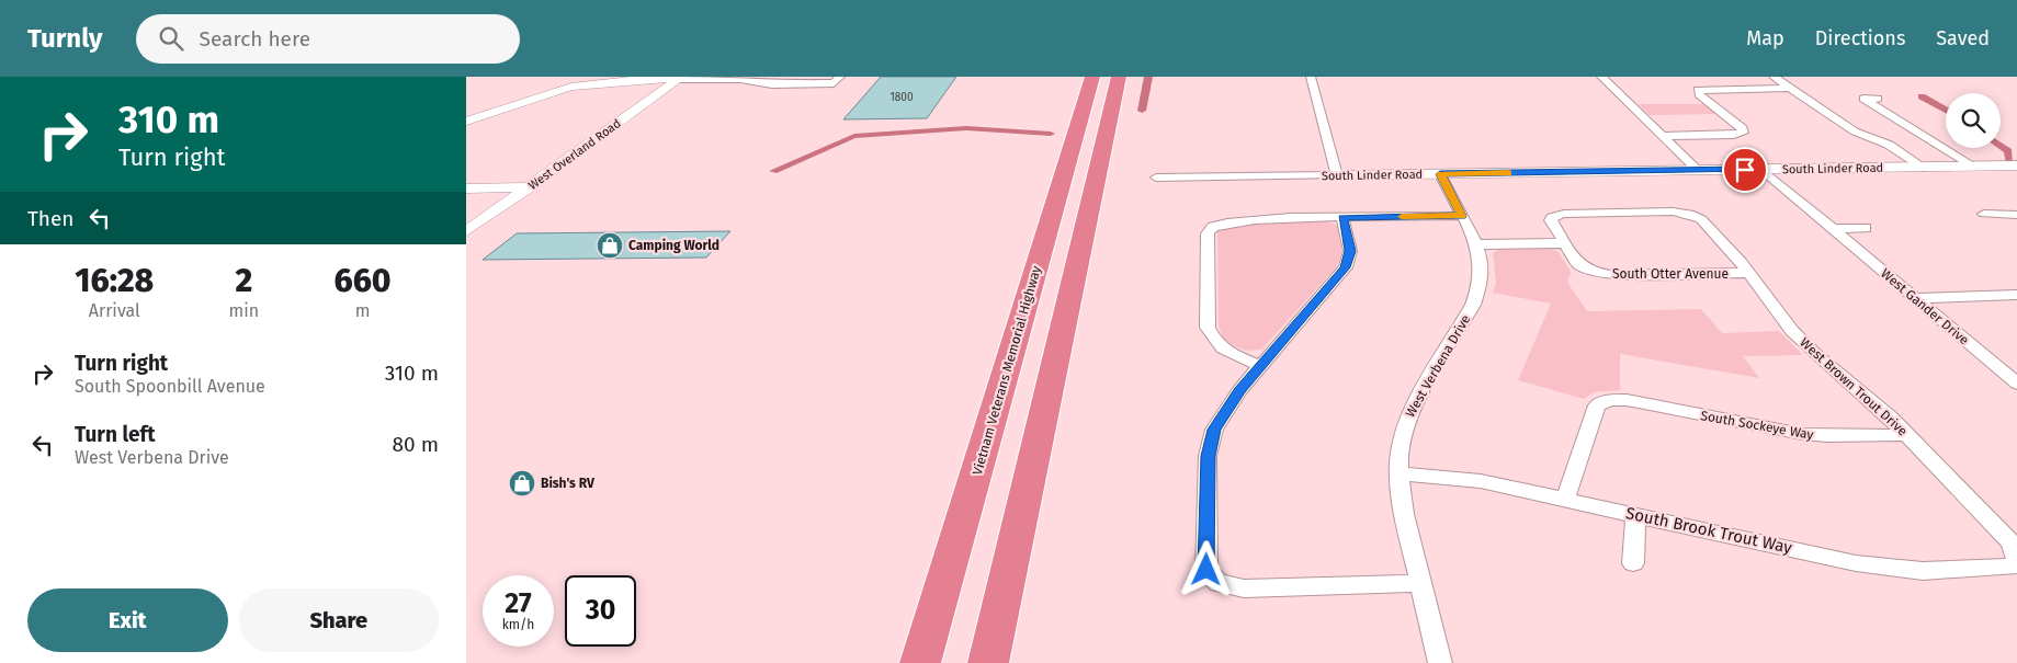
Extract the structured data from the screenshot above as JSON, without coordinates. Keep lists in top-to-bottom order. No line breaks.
{"streets":{"highway":["Vietnam Veterans Memorial Highway"],"street":["West Overland Road","South Linder Road","South Otter Avenue","West Gander Drive","West Verbena Drive","West Brown Trout Drive","South Sockeye Way","South Brook Trout Way"]},"crossings":[["South Linder Road","West Gander Drive"],["South Linder Road","West Verbena Drive"],["South Otter Avenue","West Brown Trout Drive"],["West Verbena Drive","South Brook Trout Way"],["West Brown Trout Drive","South Sockeye Way"],["West Brown Trout Drive","South Brook Trout Way"],["South Sockeye Way","South Brook Trout Way"]],"places":{"shop":["Camping World","Bish's RV"]},"house_numbers":["1800"],"page":{"header":"Turnly","search":"Search here","nav":["Map","Directions","Saved"],"turn":["310 m","Turn right"],"then":"Then","eta":["16:28","Arrival","2","min","660","m"],"list":[{"name":"Turn right","note":"South Spoonbill Avenue","value":"310 m"},{"name":"Turn left","note":"West Verbena Drive","value":"80 m"}],"speed":"27 km/h","limit":"30","buttons":["Exit","Share"]}}
